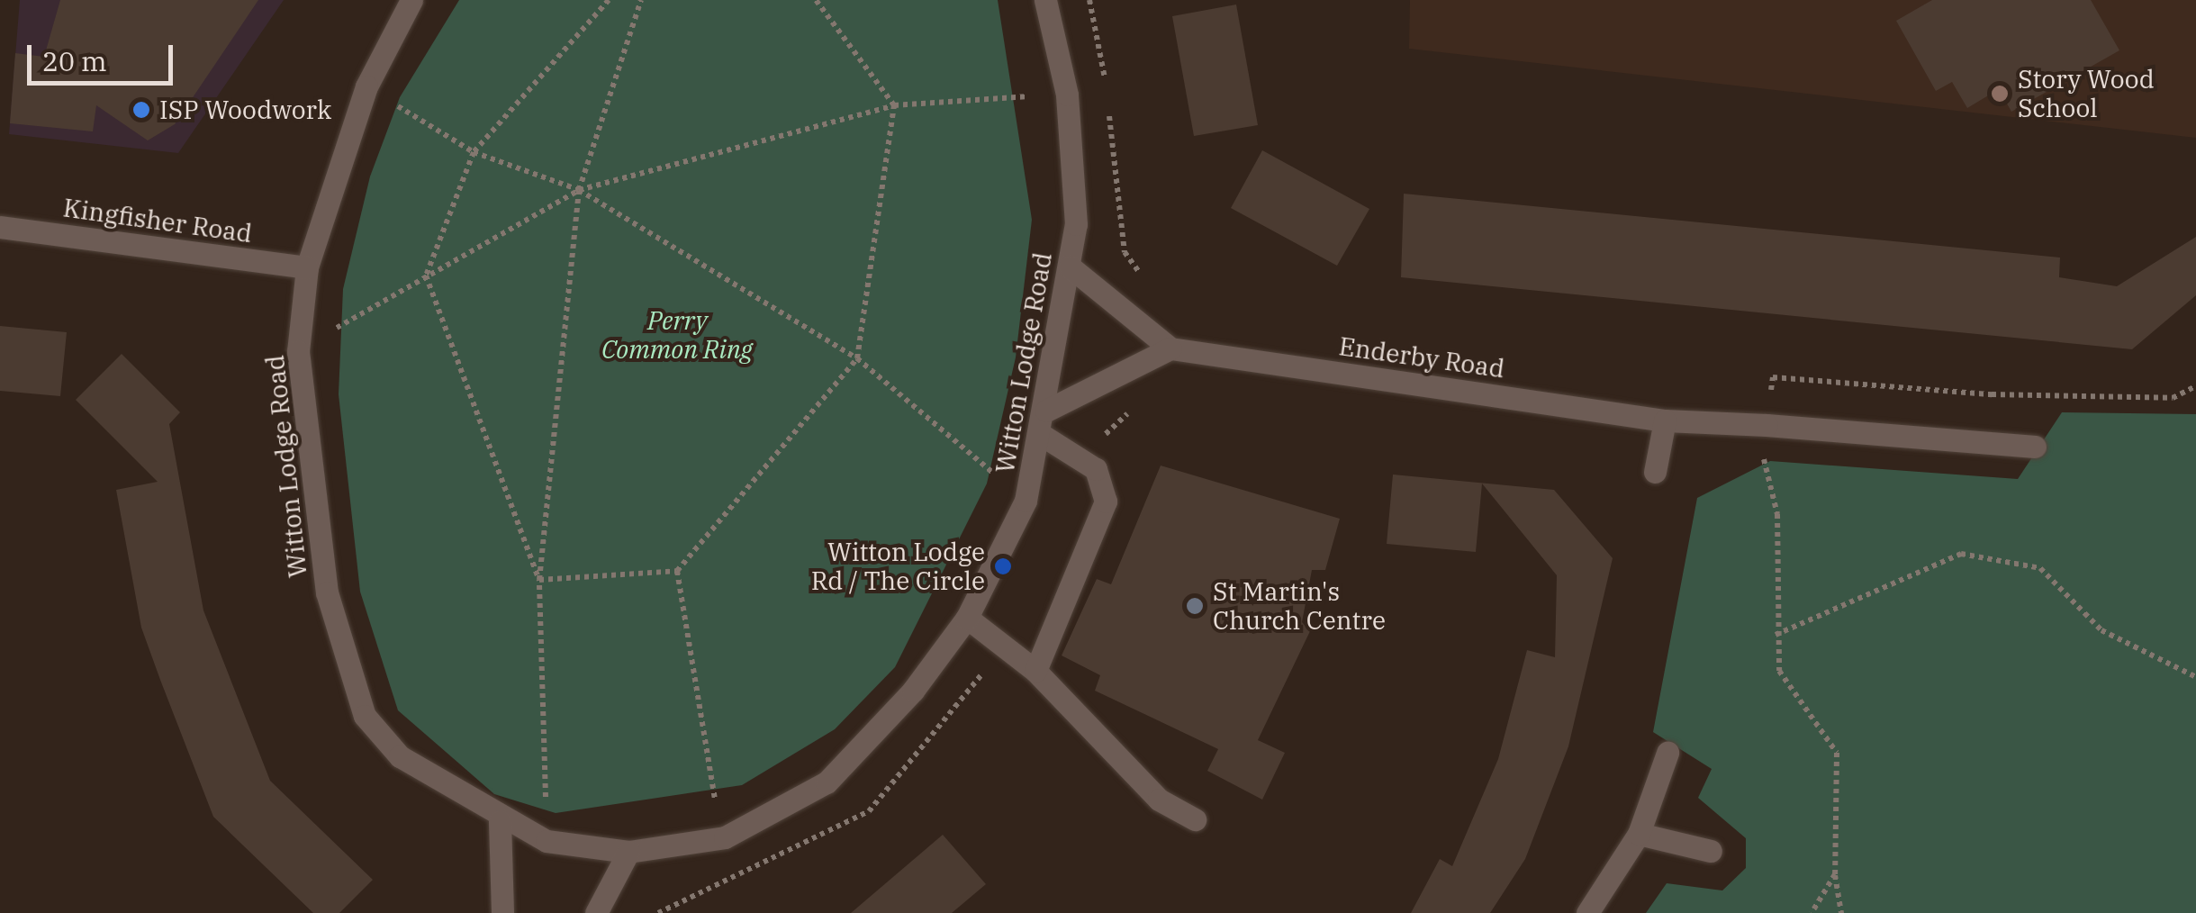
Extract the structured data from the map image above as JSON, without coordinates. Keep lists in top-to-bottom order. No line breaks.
{"streets":{"street":["Kingfisher Road","Enderby Road","Witton Lodge Road"]},"crossings":[["Kingfisher Road","Witton Lodge Road"]],"parks":["Perry Common Ring"],"places":["Story Wood School","ISP Woodwork","Witton Lodge Rd / The Circle","St Martin's Church Centre"],"scale_bar":"20 m"}
